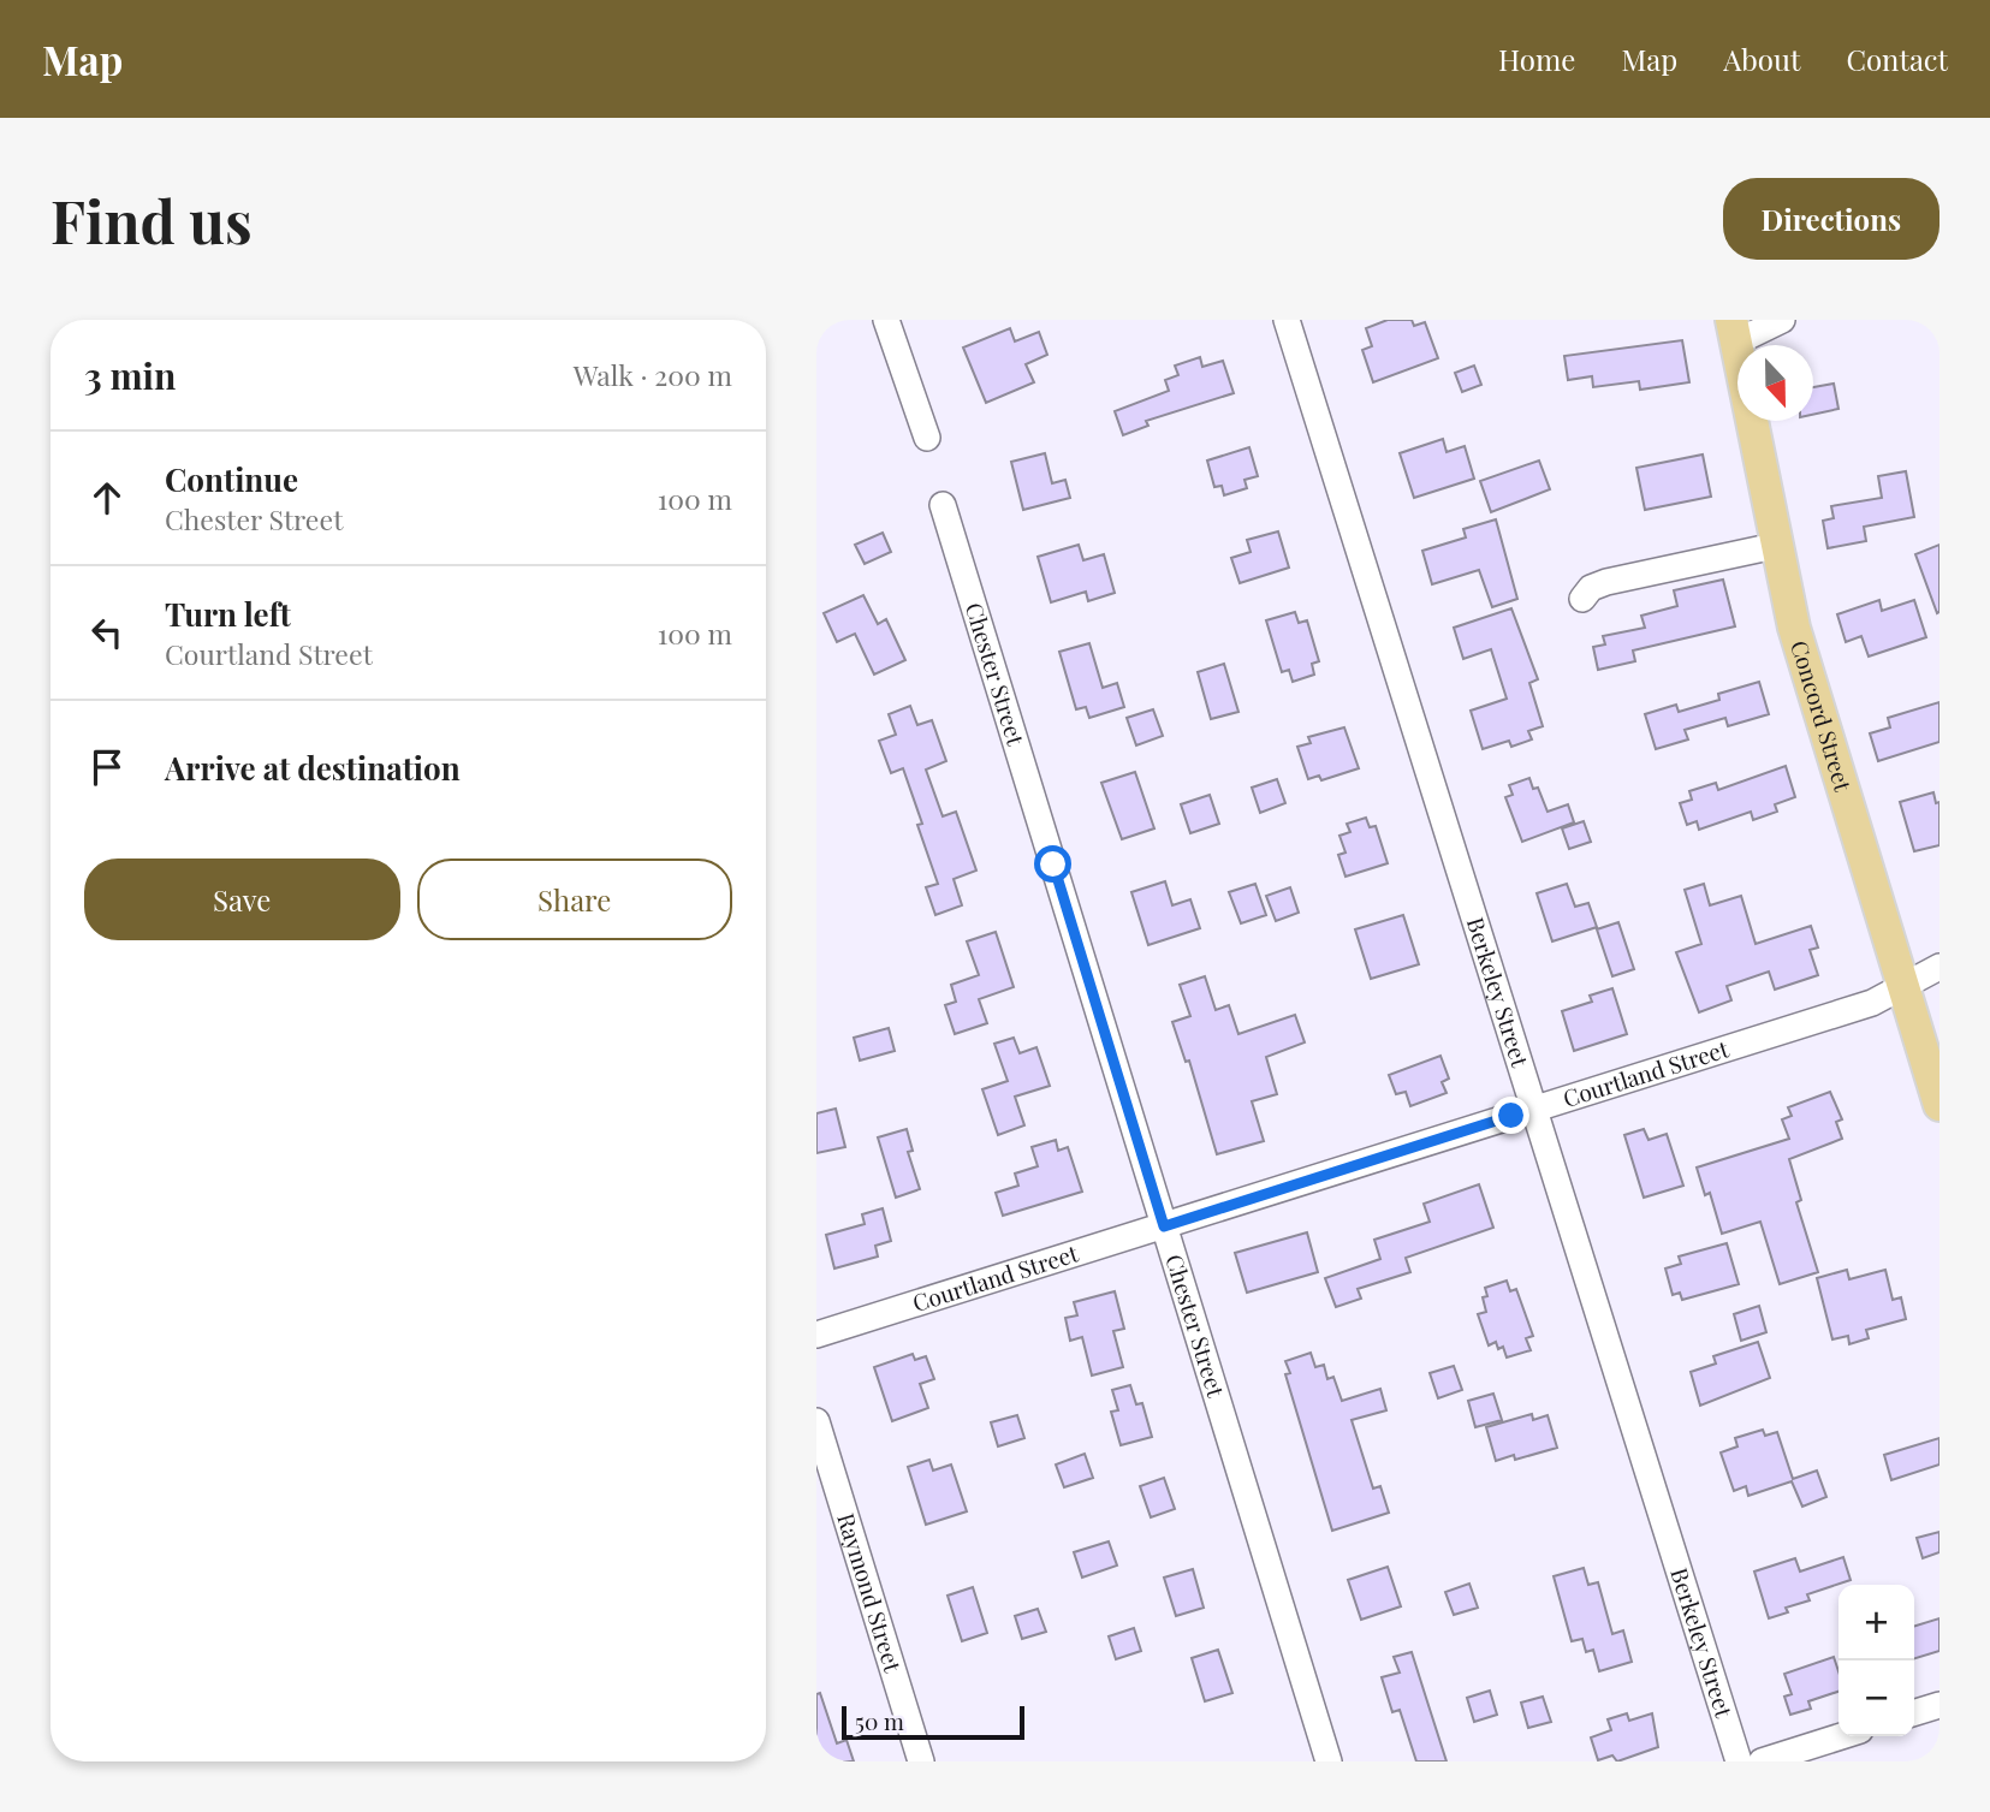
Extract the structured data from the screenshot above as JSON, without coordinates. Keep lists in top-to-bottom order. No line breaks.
{"streets":{"main road":["Concord Street"],"street":["Chester Street","Berkeley Street","Courtland Street","Raymond Street"]},"crossings":[["Chester Street","Courtland Street"],["Concord Street","Courtland Street"],["Berkeley Street","Courtland Street"]],"scale_bar":"50 m","north":"bottom","page":{"header":"Map","nav":["Home","Map","About","Contact"],"buttons":["Directions",["Save","Share"]],"title":"Find us","heading":["3 min","Walk · 200 m"],"list":[["Continue","Chester Street","100 m"],["Turn left","Courtland Street","100 m"],"Arrive at destination"],"map_buttons":["+","−"],"scale":"50 m"}}
